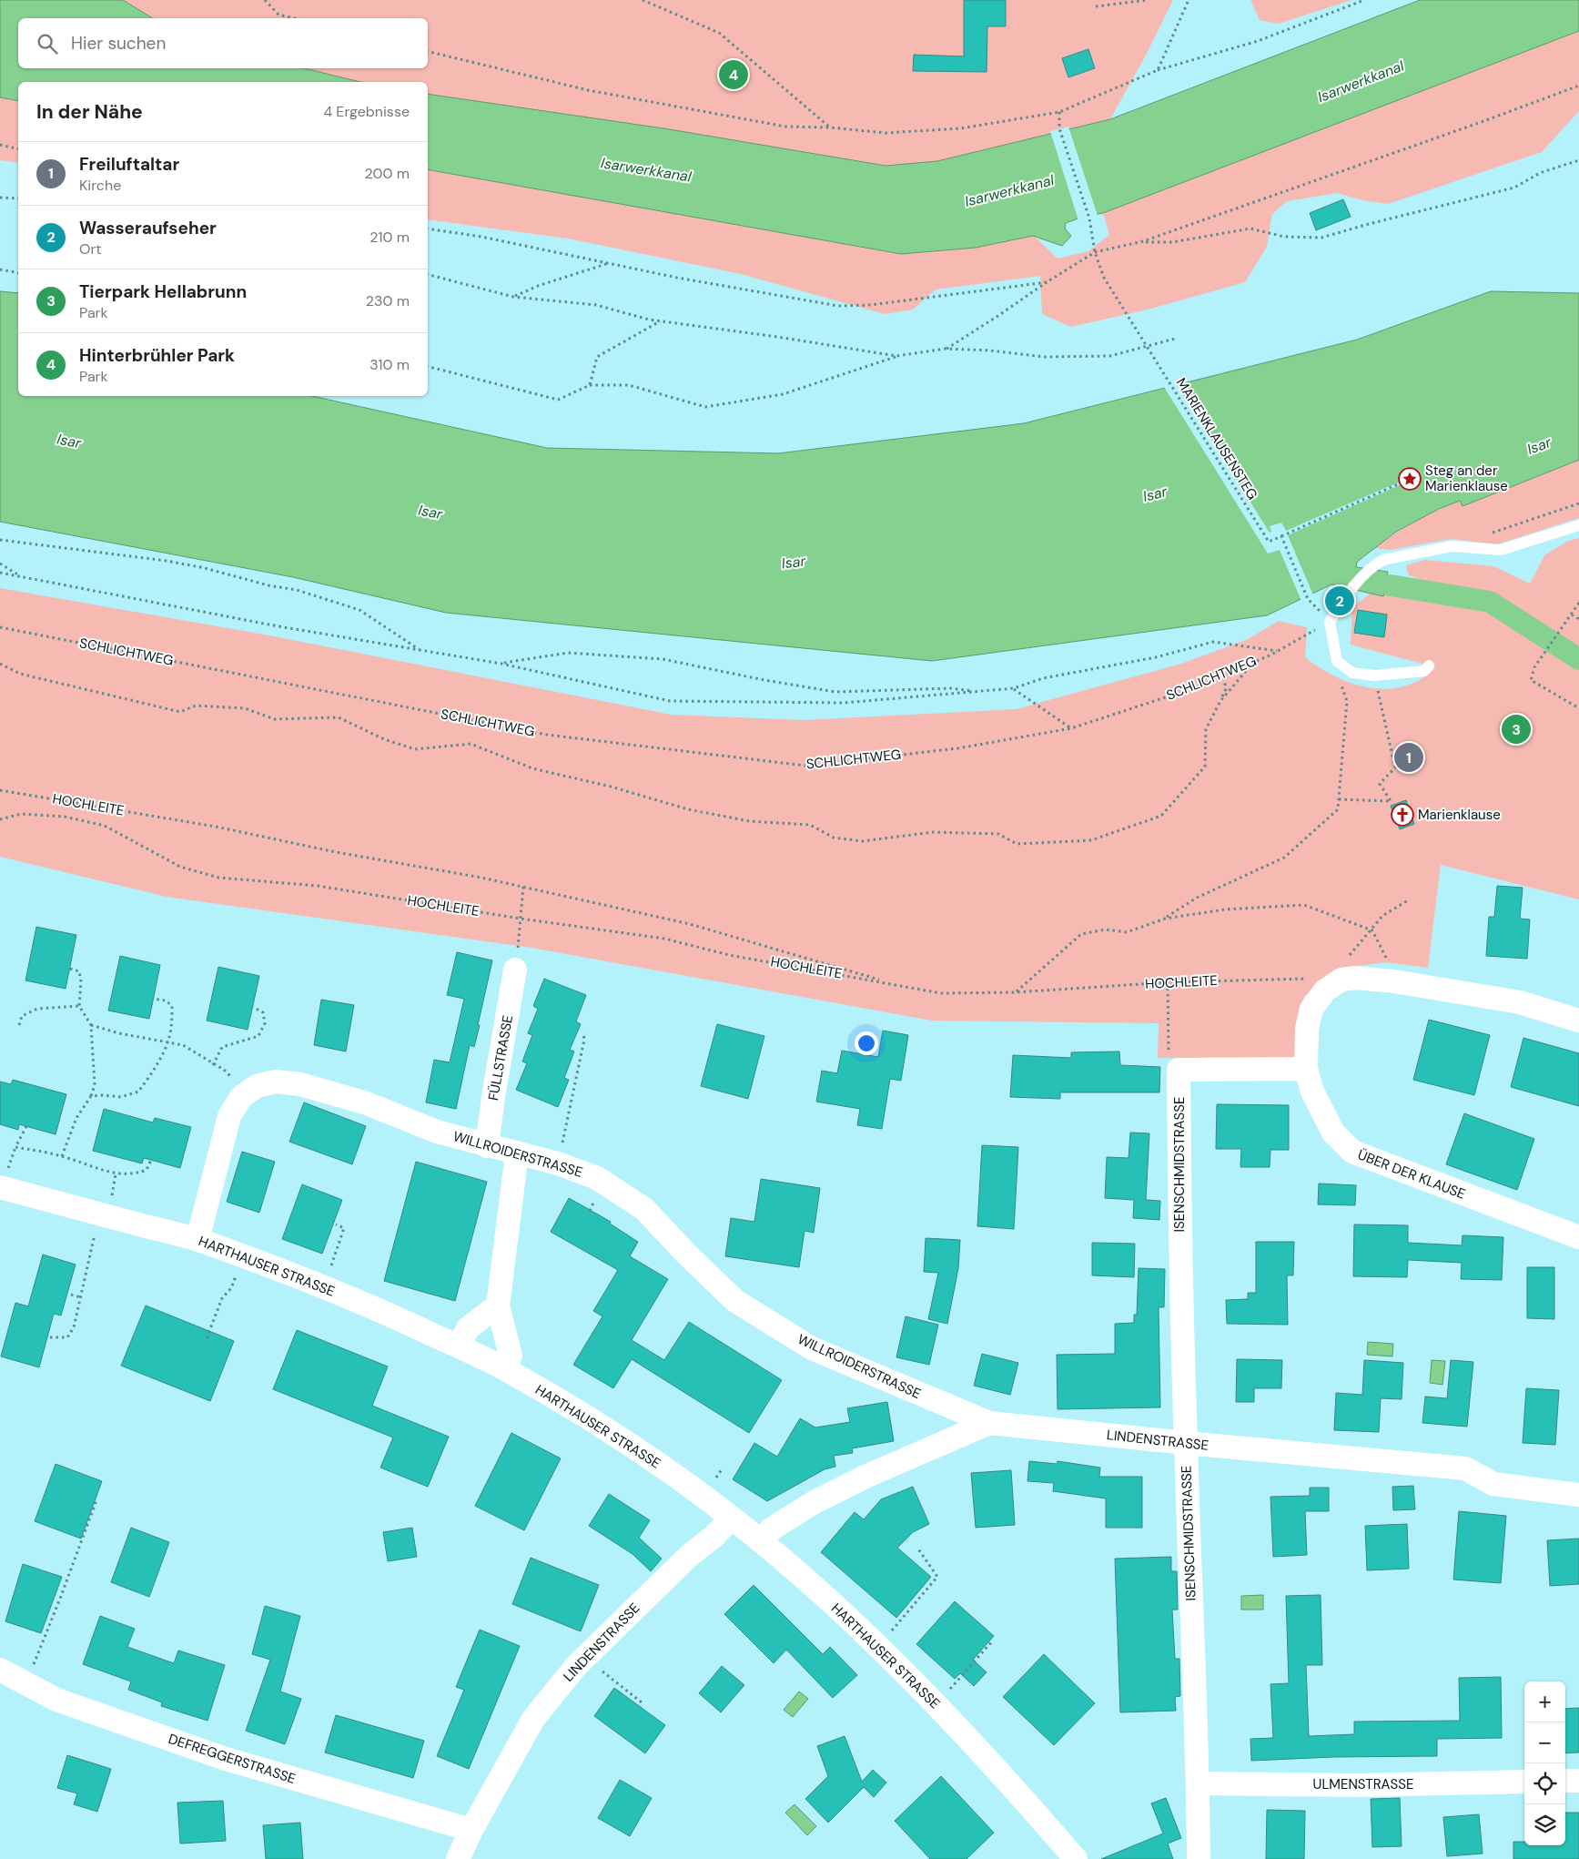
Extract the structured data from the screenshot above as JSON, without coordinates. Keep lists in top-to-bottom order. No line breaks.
{"streets":{"street":["FÜLLSTRASSE","WILLROIDERSTRASSE","ISENSCHMIDSTRASSE","ÜBER DER KLAUSE","HARTHAUSER STRASSE","LINDENSTRASSE","DEFREGGERSTRASSE","ULMENSTRASSE"],"path":["MARIENKLAUSENSTEG","SCHLICHTWEG","HOCHLEITE"]},"crossings":[["FÜLLSTRASSE","WILLROIDERSTRASSE"],["WILLROIDERSTRASSE","HARTHAUSER STRASSE"],["WILLROIDERSTRASSE","LINDENSTRASSE"],["ISENSCHMIDSTRASSE","LINDENSTRASSE"],["ISENSCHMIDSTRASSE","ULMENSTRASSE"],["HARTHAUSER STRASSE","LINDENSTRASSE"],["LINDENSTRASSE","DEFREGGERSTRASSE"]],"water":["Isarwerkkanal","Isar"],"places":{"place":["Steg an der Marienklause"],"church":["Marienklause"]},"page":{"search":"Hier suchen","pins":["4","2","3","1"],"heading":["In der Nähe","4 Ergebnisse"],"list":[{"mark":"1","name":"Freiluftaltar","note":"Kirche","value":"200 m"},{"mark":"2","name":"Wasseraufseher","note":"Ort","value":"210 m"},{"mark":"3","name":"Tierpark Hellabrunn","note":"Park","value":"230 m"},{"mark":"4","name":"Hinterbrühler Park","note":"Park","value":"310 m"}],"map_buttons":["+","−"]}}
